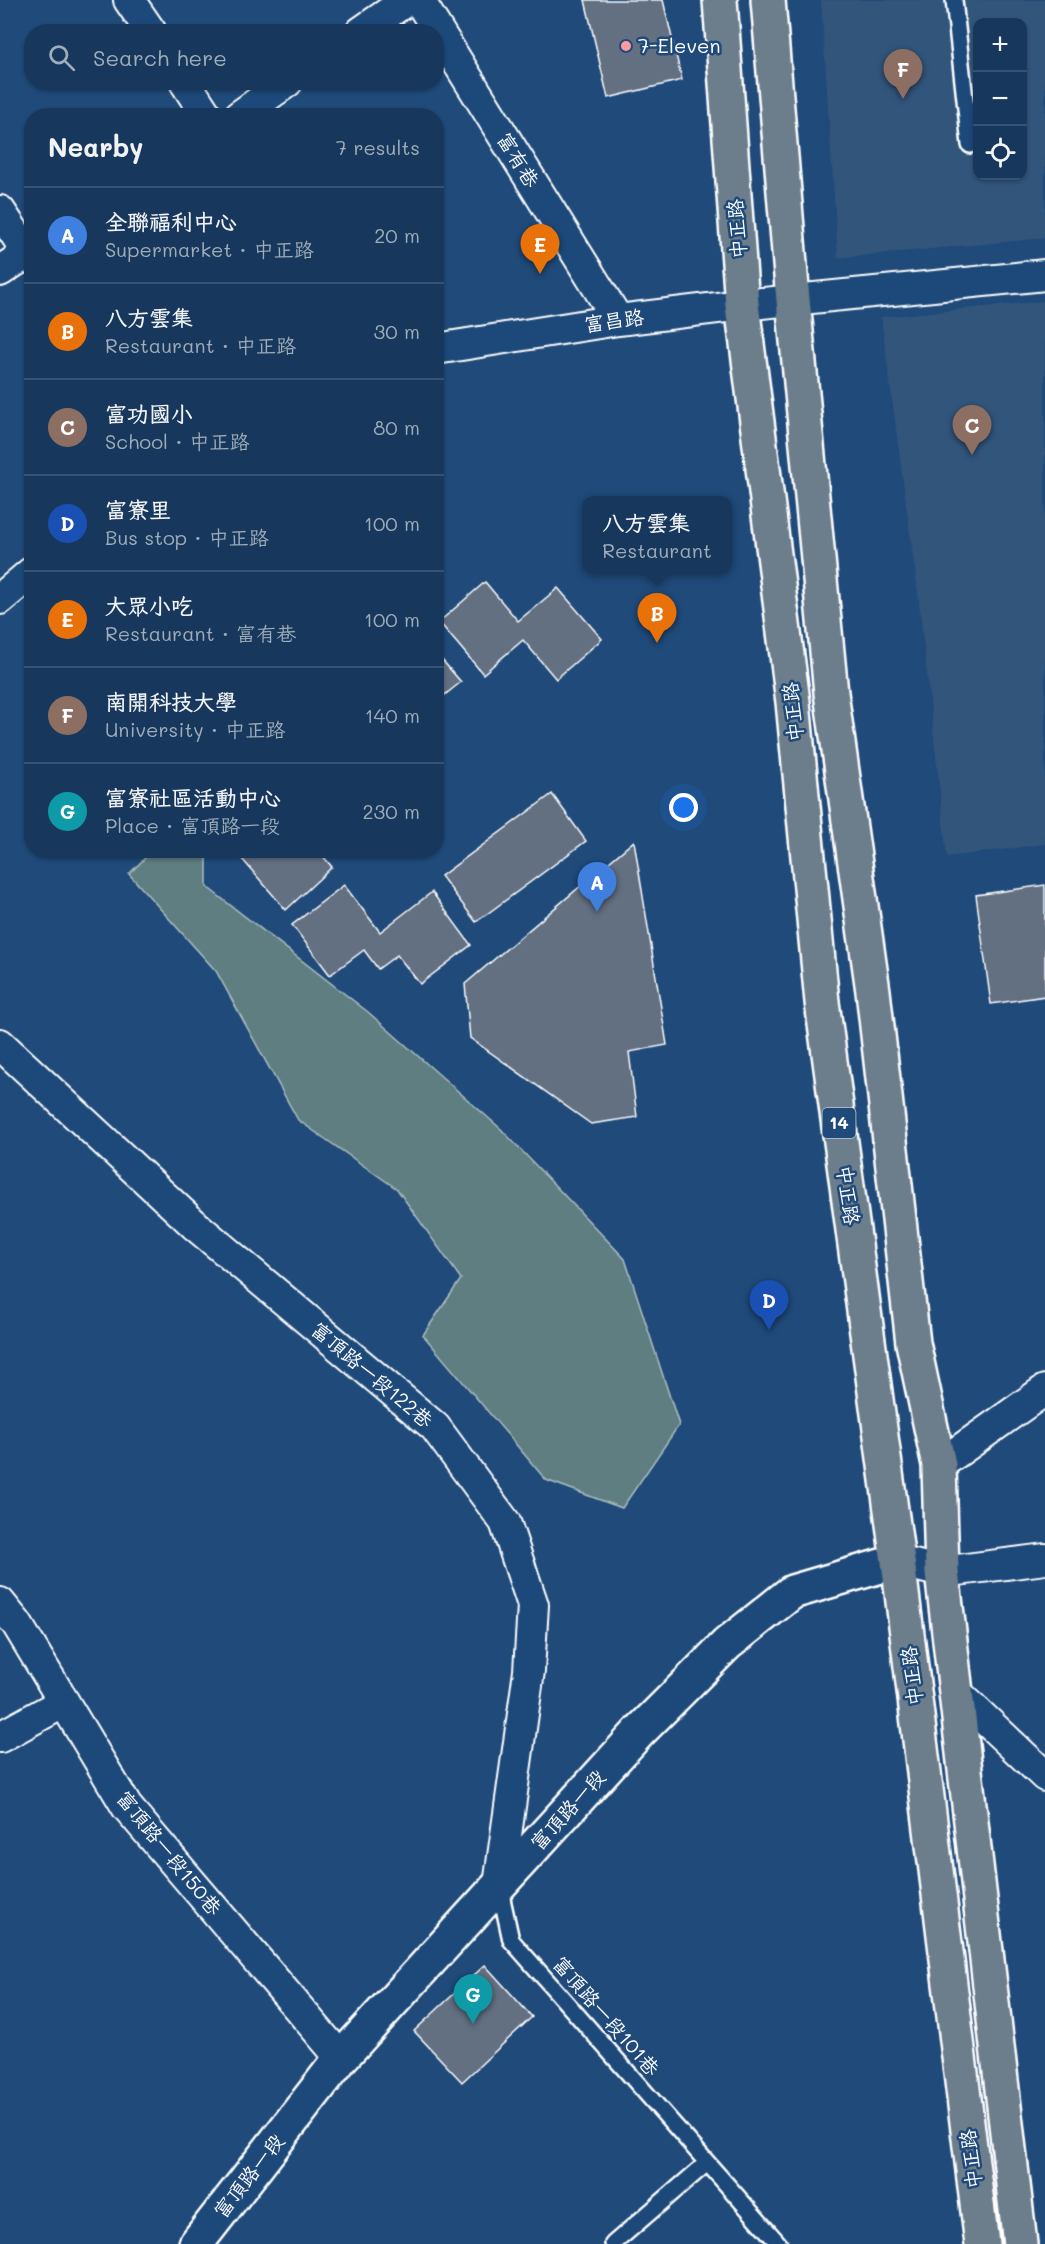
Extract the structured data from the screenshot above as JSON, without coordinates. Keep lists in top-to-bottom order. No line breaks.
{"streets":{"main road":["中正路","14"],"street":["富有巷","富昌路","富頂路一段122巷","富頂路一段","富頂路一段150巷"],"lane":["富頂路一段101巷"]},"crossings":[["富有巷","富昌路"],["中正路","富昌路"],["中正路","富頂路一段"],["富頂路一段122巷","富頂路一段"],["富頂路一段122巷","富頂路一段101巷"],["富頂路一段","富頂路一段150巷"],["富頂路一段","富頂路一段101巷"]],"places":["7-Eleven"],"page":{"map_buttons":["+","−"],"search":"Search here","pins":["F","E","C","B","A","D","G"],"heading":["Nearby","7 results"],"list":[{"mark":"A","name":"全聯福利中心","note":"Supermarket · 中正路","value":"20 m"},{"mark":"B","name":"八方雲集","note":"Restaurant · 中正路","value":"30 m"},{"mark":"C","name":"富功國小","note":"School · 中正路","value":"80 m"},{"mark":"D","name":"富寮里","note":"Bus stop · 中正路","value":"100 m"},{"mark":"E","name":"大眾小吃","note":"Restaurant · 富有巷","value":"100 m"},{"mark":"F","name":"南開科技大學","note":"University · 中正路","value":"140 m"},{"mark":"G","name":"富寮社區活動中心","note":"Place · 富頂路一段","value":"230 m"}],"popup":["八方雲集","Restaurant"]}}
